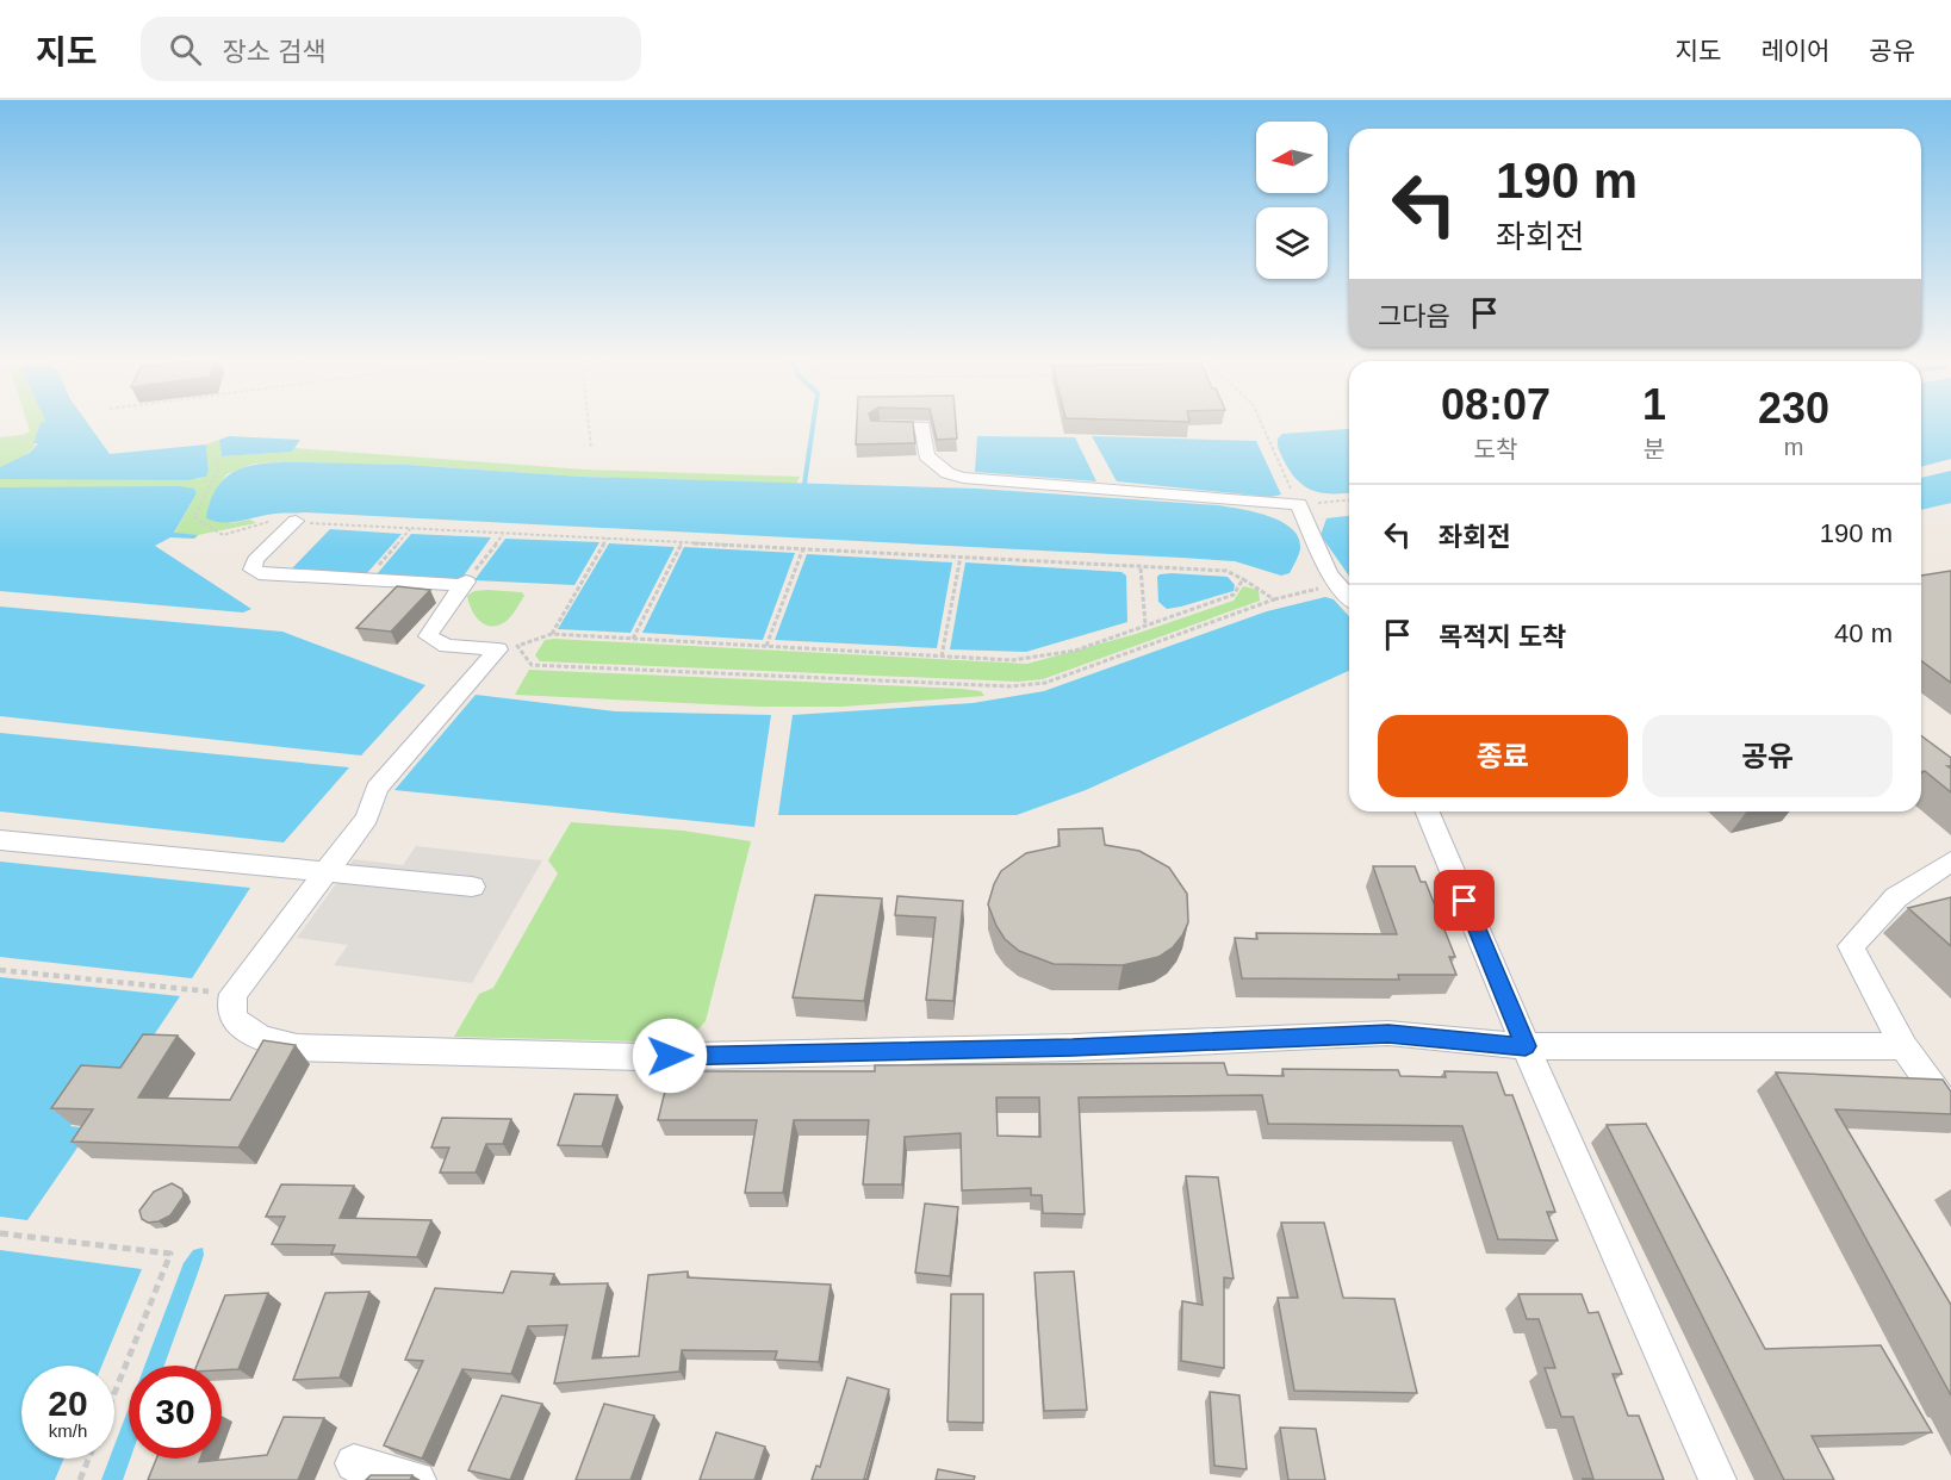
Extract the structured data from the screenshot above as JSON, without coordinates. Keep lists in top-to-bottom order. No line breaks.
{"north":"left","page":{"header":"지도","search":"장소 검색","nav":["지도","레이어","공유"],"turn":["190 m","좌회전"],"then":"그다음","eta":["08:07","도착","1","분","230","m"],"list":[{"name":"좌회전","value":"190 m"},{"name":"목적지 도착","value":"40 m"}],"buttons":["종료","공유"],"speed":"20 km/h","limit":"30"}}
